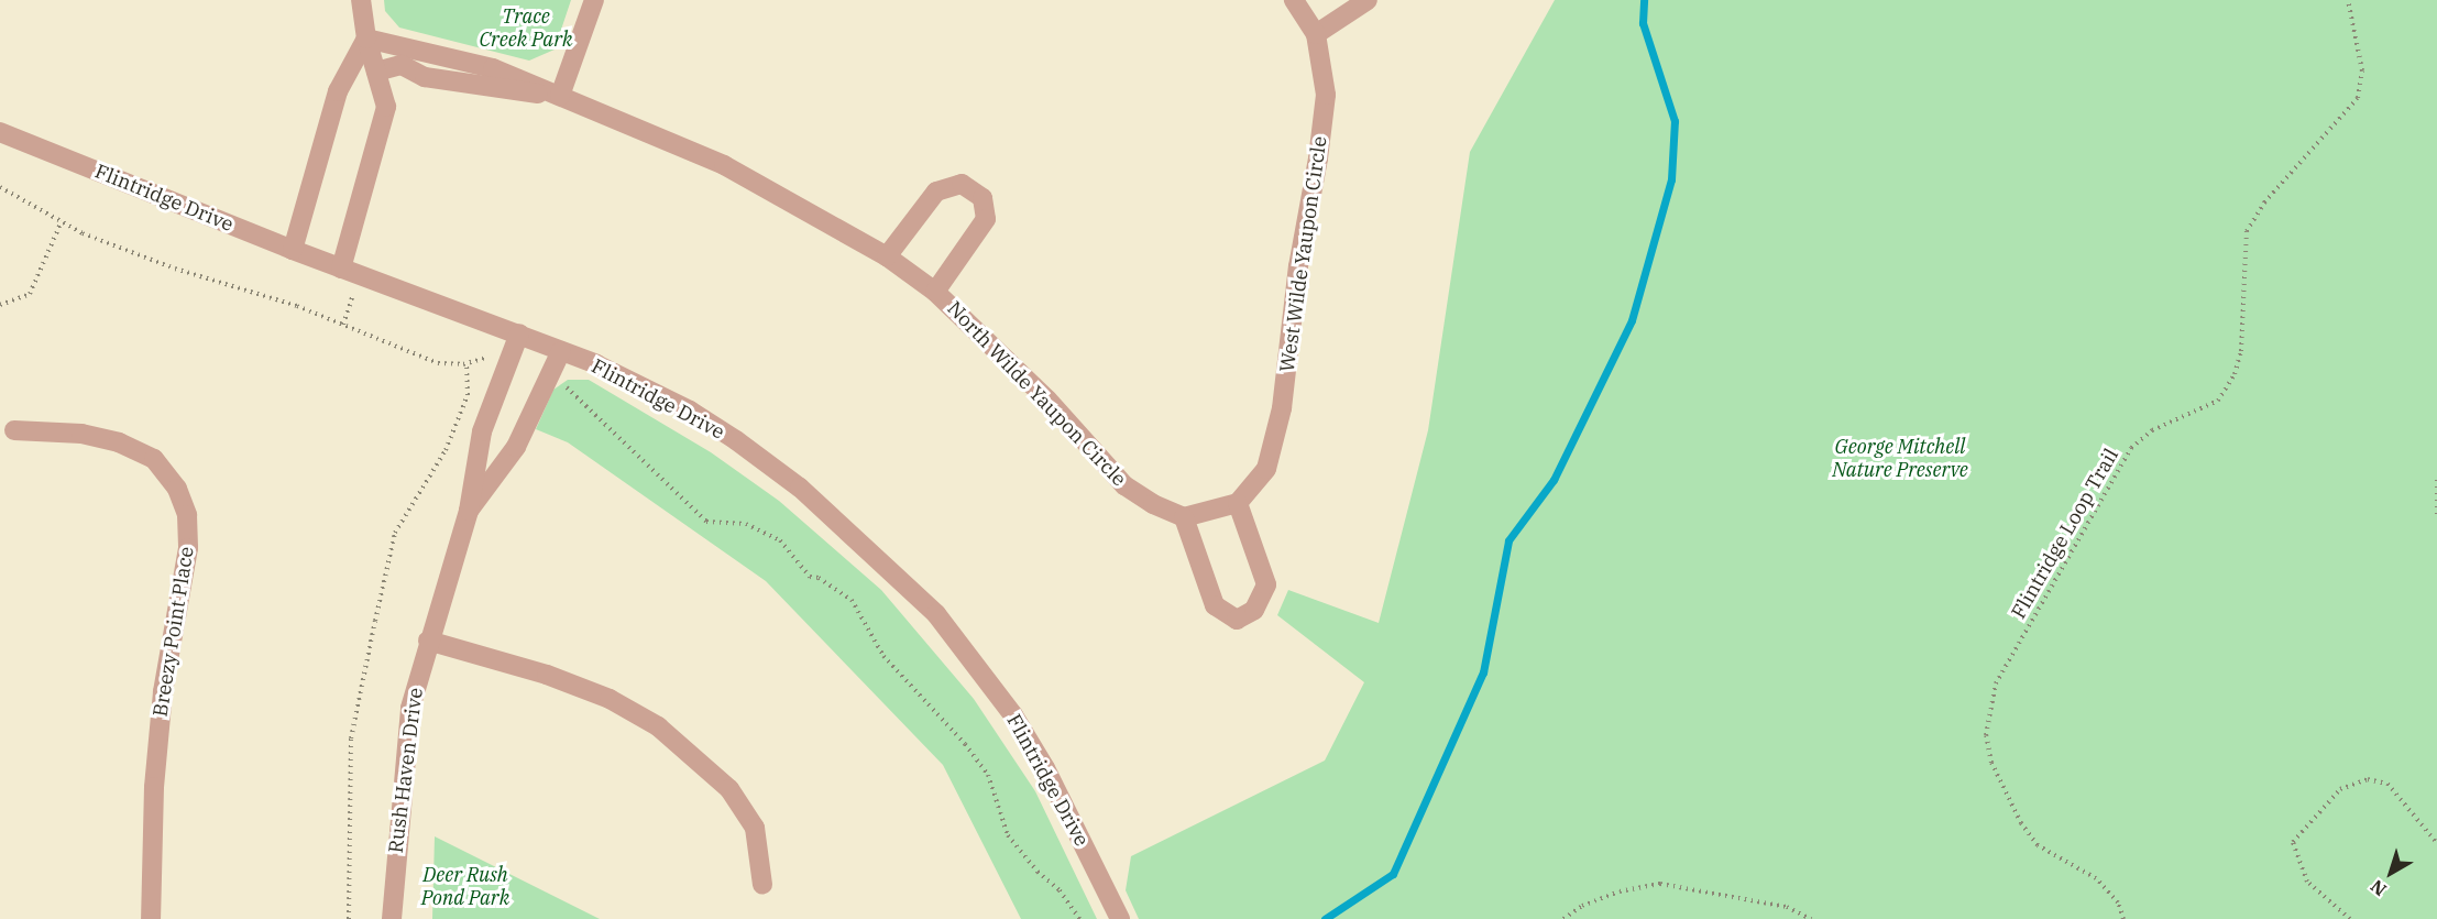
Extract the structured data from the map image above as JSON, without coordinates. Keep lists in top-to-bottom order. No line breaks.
{"streets":{"street":["Flintridge Drive","West Wilde Yaupon Circle","North Wilde Yaupon Circle","Breezy Point Place","Rush Haven Drive"],"path":["Flintridge Loop Trail"]},"crossings":[["Flintridge Drive","Rush Haven Drive"]],"parks":["Trace Creek Park","George Mitchell Nature Preserve","Deer Rush Pond Park"],"north":"bottom left"}
